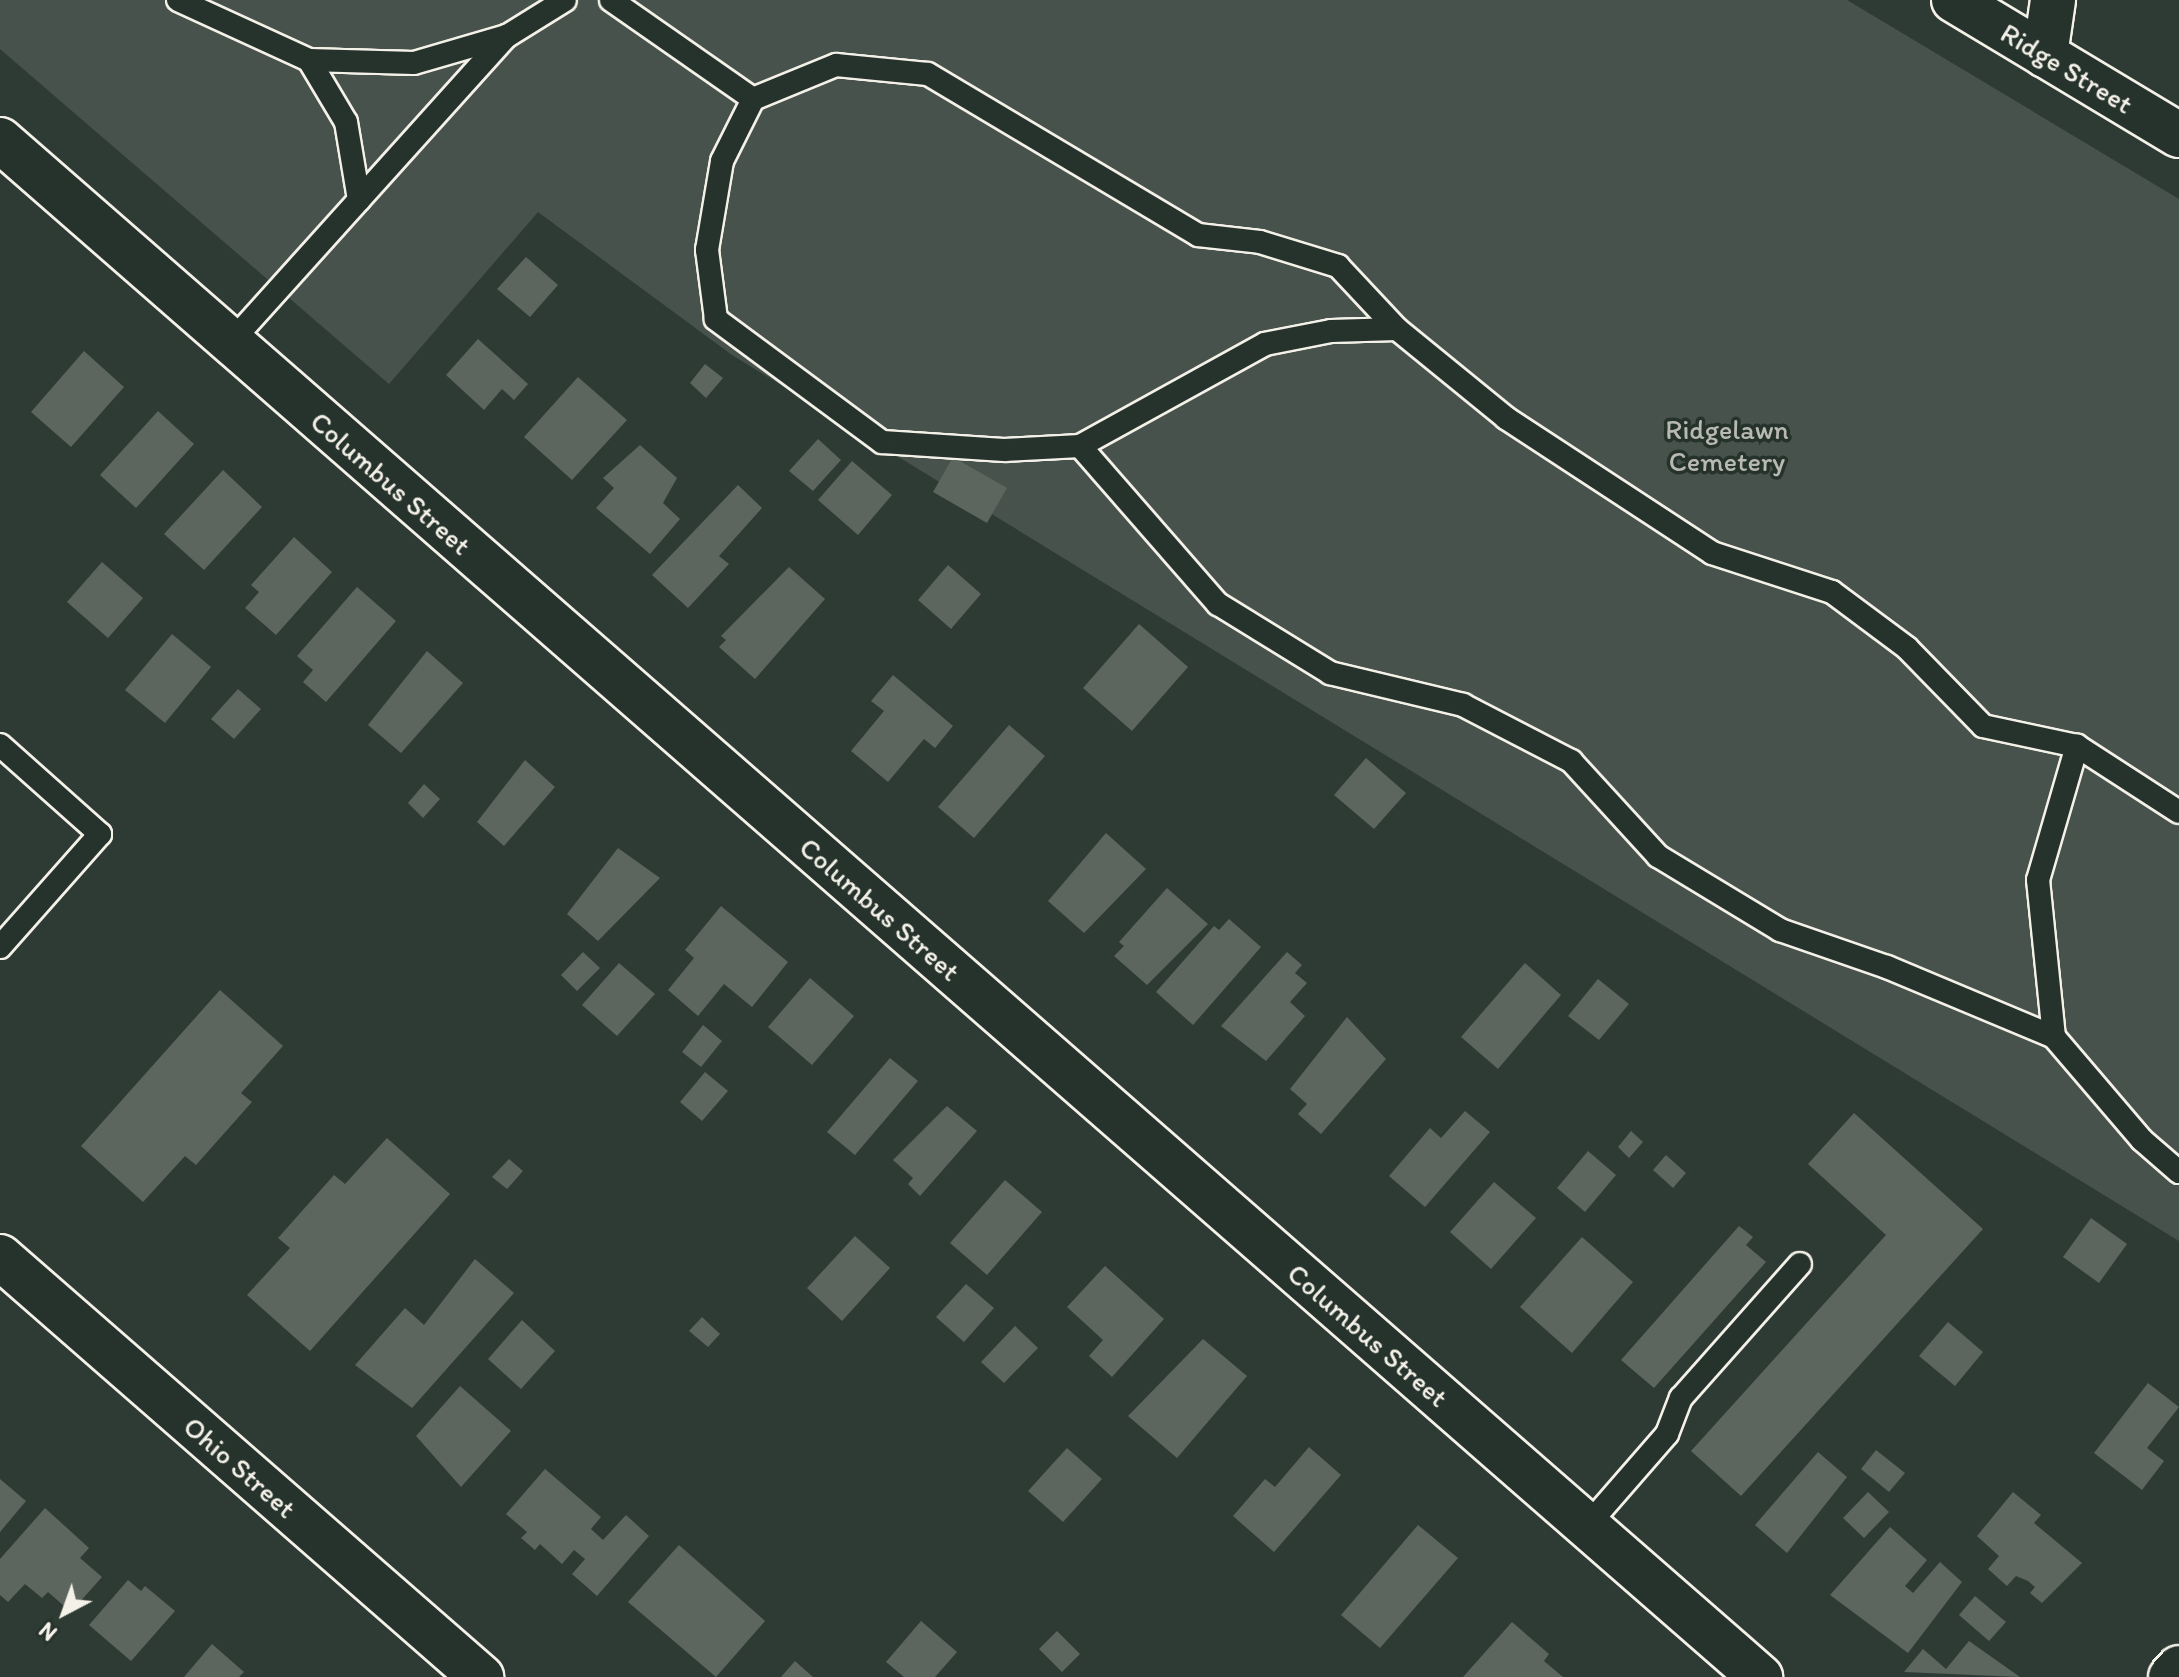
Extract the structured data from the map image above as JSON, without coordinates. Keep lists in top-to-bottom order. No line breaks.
{"streets":{"street":["Ridge Street","Columbus Street","Ohio Street"]},"parks":["Ridgelawn Cemetery"],"north":"bottom left"}
